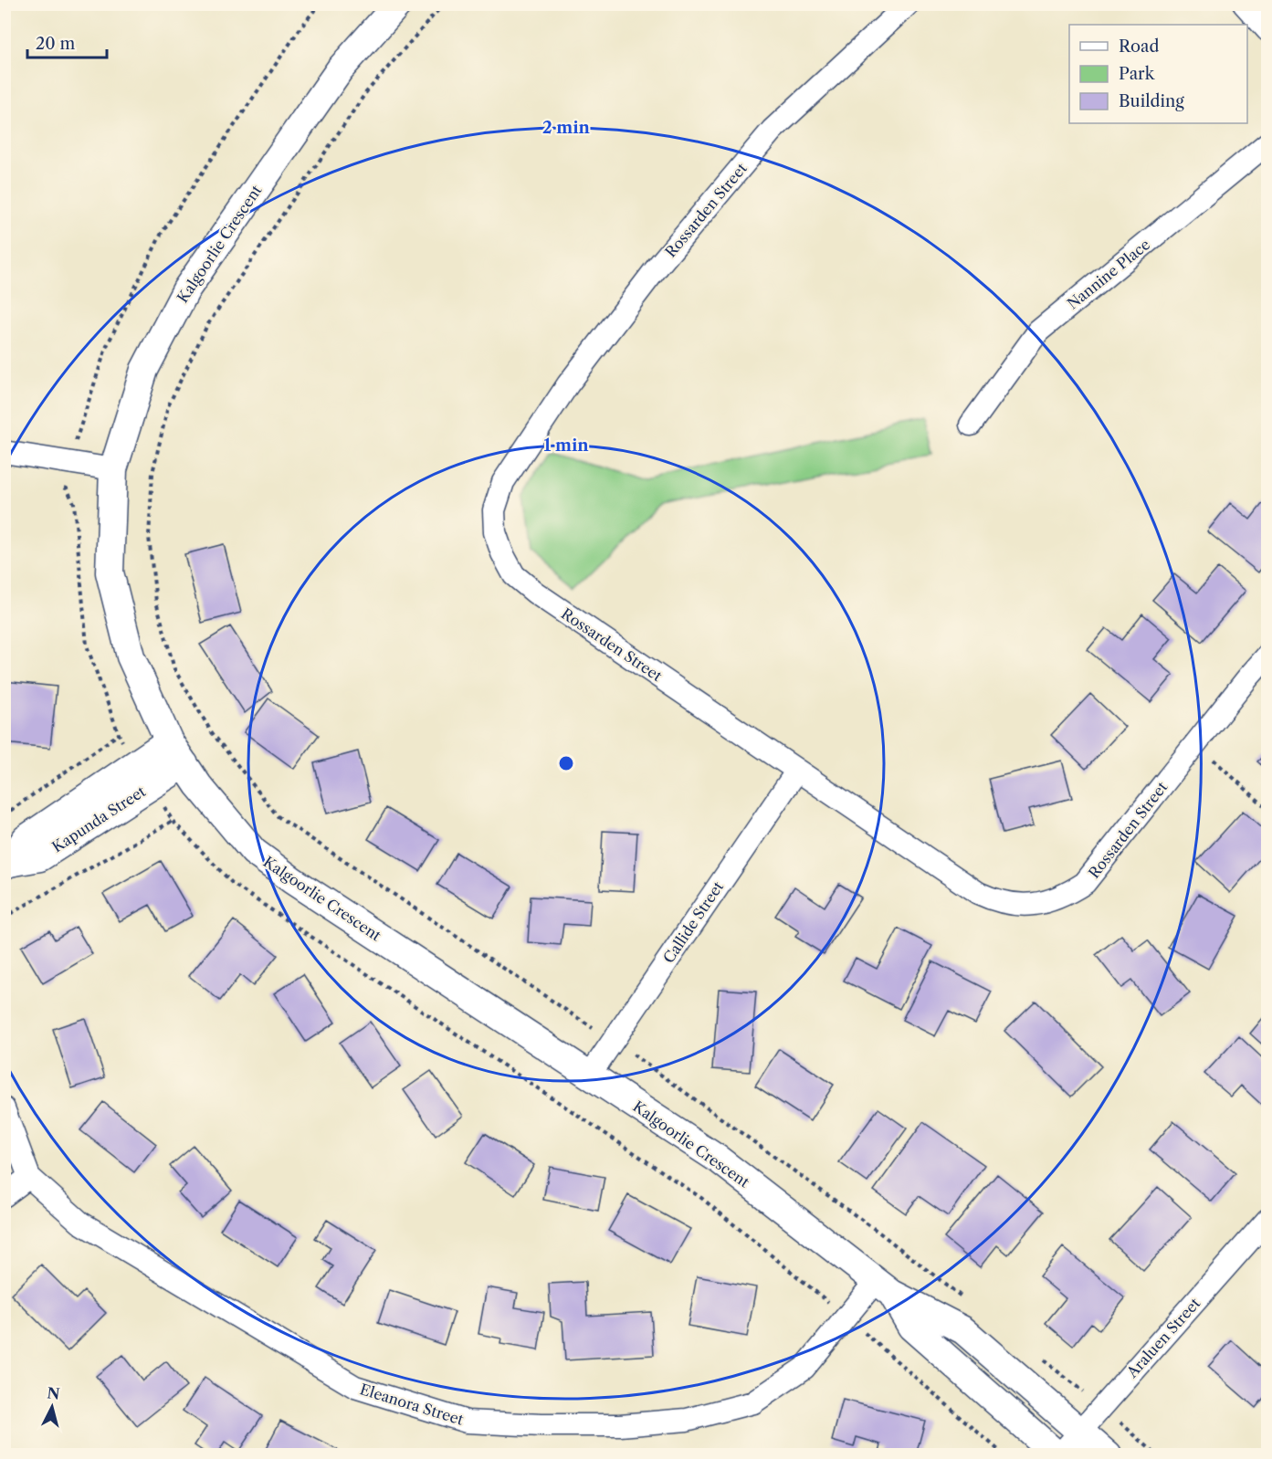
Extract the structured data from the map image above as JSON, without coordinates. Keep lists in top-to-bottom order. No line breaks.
{"streets":{"street":["Rossarden Street","Kalgoorlie Crescent","Nannine Place","Kapunda Street","Callide Street","Araluen Street","Eleanora Street"]},"crossings":[["Rossarden Street","Callide Street"],["Kalgoorlie Crescent","Kapunda Street"],["Kalgoorlie Crescent","Callide Street"],["Kalgoorlie Crescent","Araluen Street"],["Kalgoorlie Crescent","Eleanora Street"]],"legend":["Road","Park","Building"],"scale_bar":"20 m","north":"top","rings":["2 min","1 min"]}
